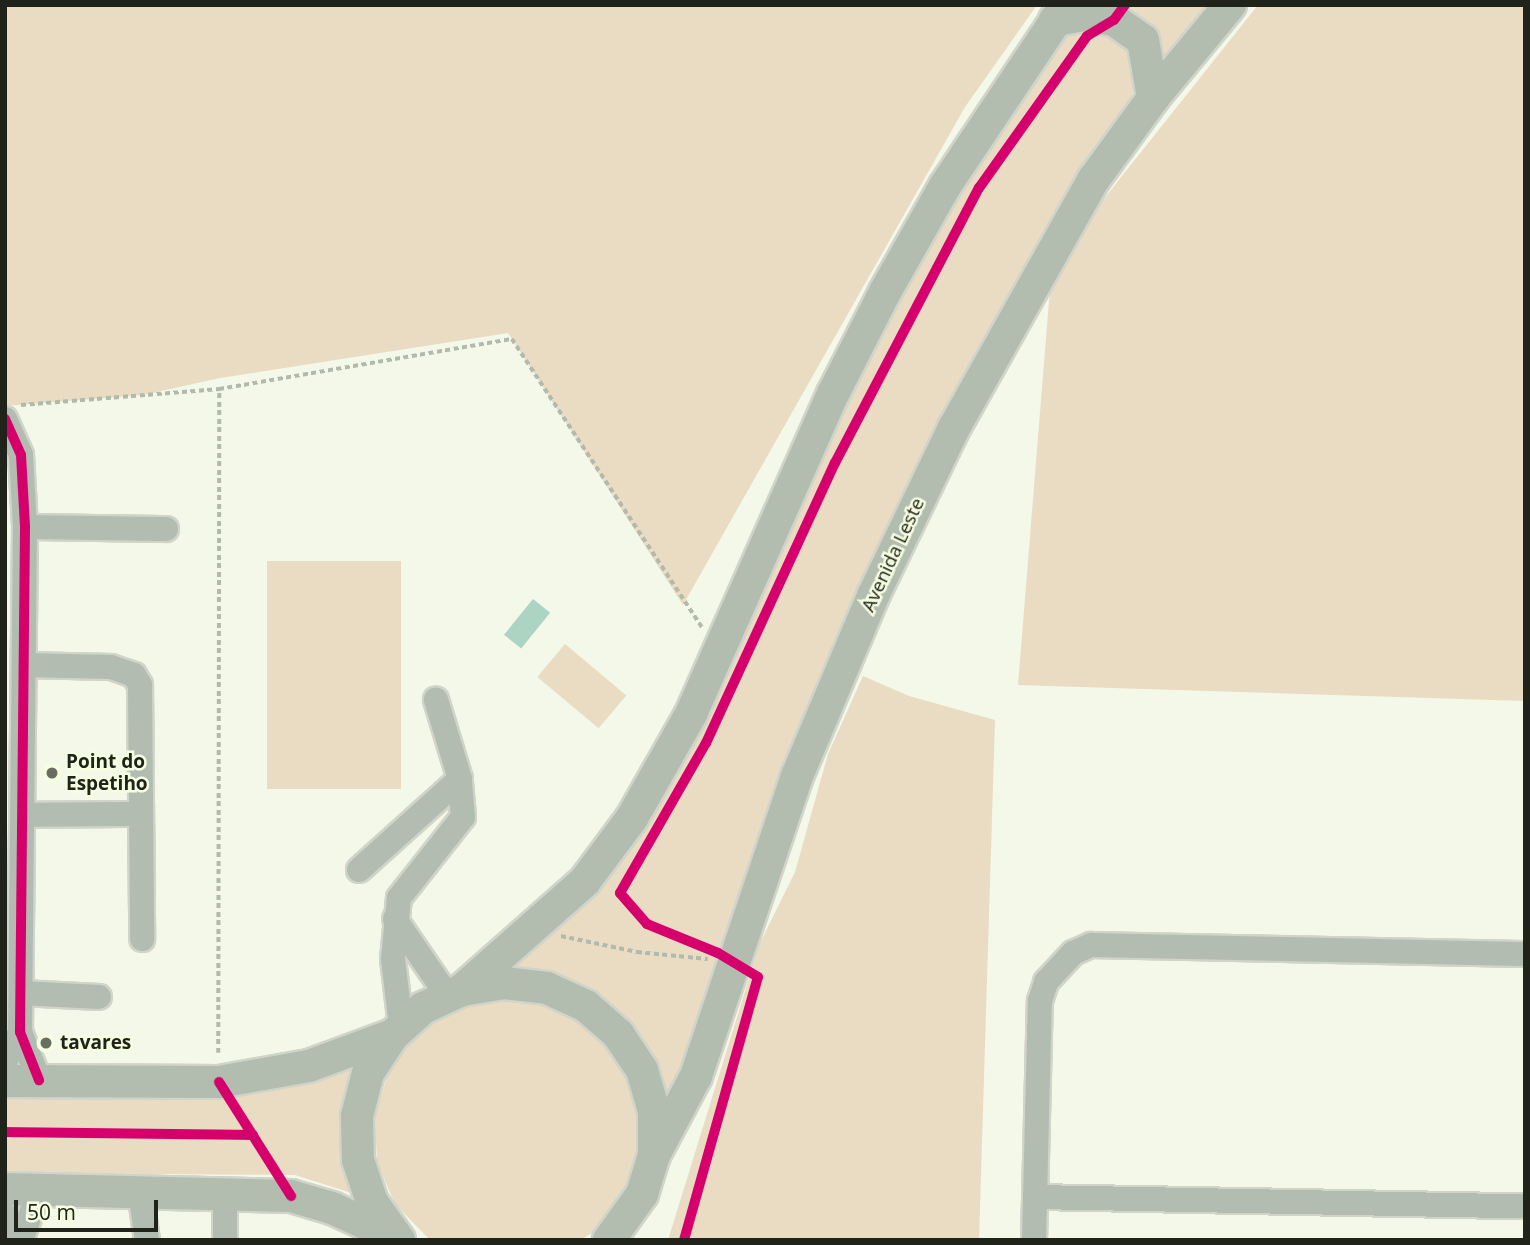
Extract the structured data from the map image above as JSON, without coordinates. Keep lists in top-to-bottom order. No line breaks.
{"streets":{"main road":["Avenida Leste"]},"places":["Point do Espetiho","tavares"],"scale_bar":"50 m"}
